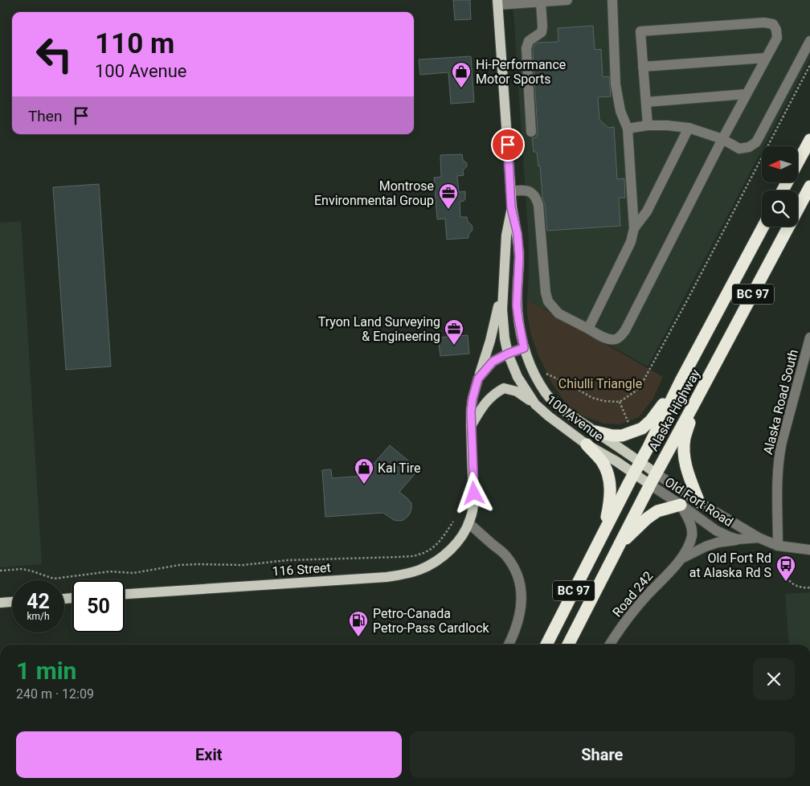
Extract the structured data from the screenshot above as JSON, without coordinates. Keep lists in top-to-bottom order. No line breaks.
{"streets":{"highway":["BC 97","Alaska Highway"],"main road":["100 Avenue","116 Street"],"street":["Alaska Road South","Old Fort Road","Road 242"]},"crossings":[["Alaska Road South","Old Fort Road"],["Alaska Highway","100 Avenue"],["Alaska Highway","Old Fort Road"],["100 Avenue","Old Fort Road"],["100 Avenue","116 Street"],["Old Fort Road","Road 242"]],"parks":["Chiulli Triangle"],"places":{"shop":["Hi-Performance Motor Sports","Kal Tire"],"office":["Montrose Environmental Group","Tryon Land Surveying & Engineering"],"bus stop":["Old Fort Rd at Alaska Rd S"],"fuel station":["Petro-Canada Petro-Pass Cardlock"]},"north":"left","page":{"turn":["110 m","100 Avenue"],"then":"Then","speed":"42 km/h","limit":"50","heading":["1 min","240 m · 12:09"],"buttons":["Exit","Share"]}}
